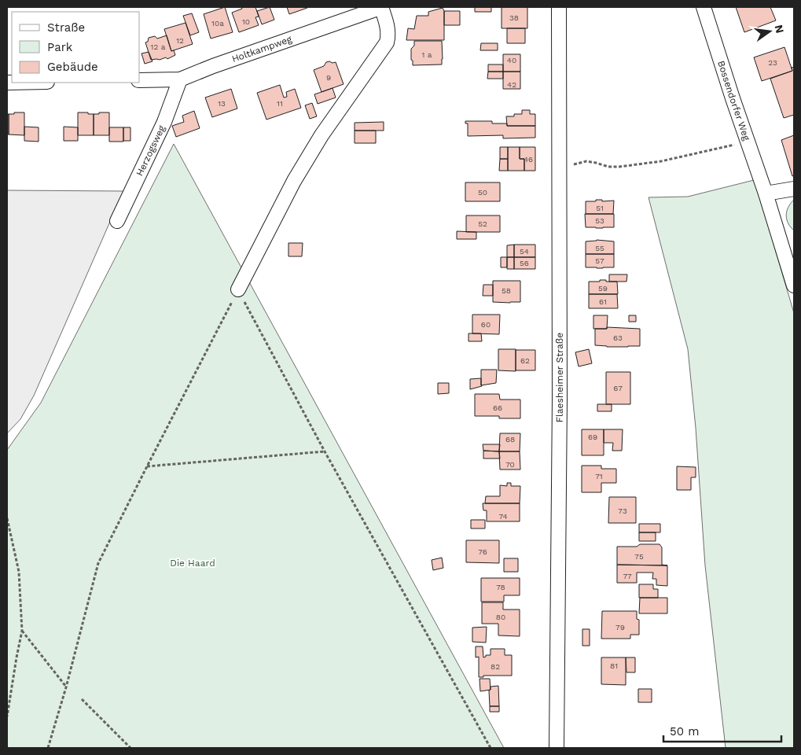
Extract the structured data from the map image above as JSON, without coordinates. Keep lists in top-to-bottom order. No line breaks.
{"streets":{"street":["Holtkampweg","Bossendorfer Weg","Herzogsweg","Flaesheimer Straße"]},"crossings":[["Holtkampweg","Herzogsweg"]],"parks":["Die Haard"],"house_numbers":["38","10","10a","12","12 a","1 a","40","23","9","42","13","11","46","50","51","53","52","55","54","57","56","59","58","61","60","63","62","67","66","69","68","70","71","73","74","76","75","77","78","80","79","81","82"],"legend":["Straße","Park","Gebäude"],"scale_bar":"50 m","north":"right"}
